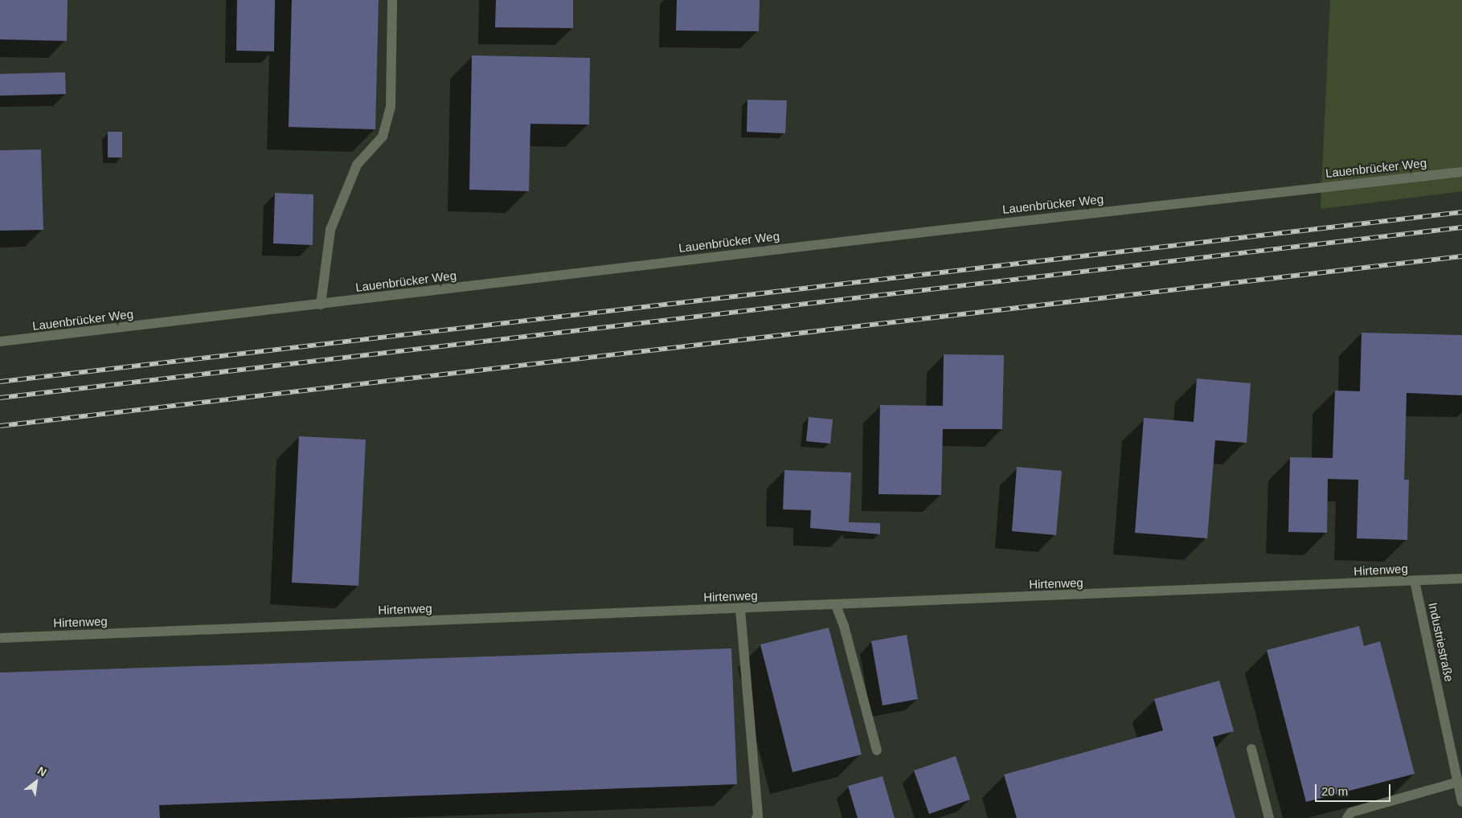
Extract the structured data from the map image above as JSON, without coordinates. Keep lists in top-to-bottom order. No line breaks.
{"streets":{"street":["Lauenbrücker Weg","Hirtenweg","Industriestraße"]},"crossings":[["Hirtenweg","Industriestraße"]],"scale_bar":"20 m","north":"top right"}
